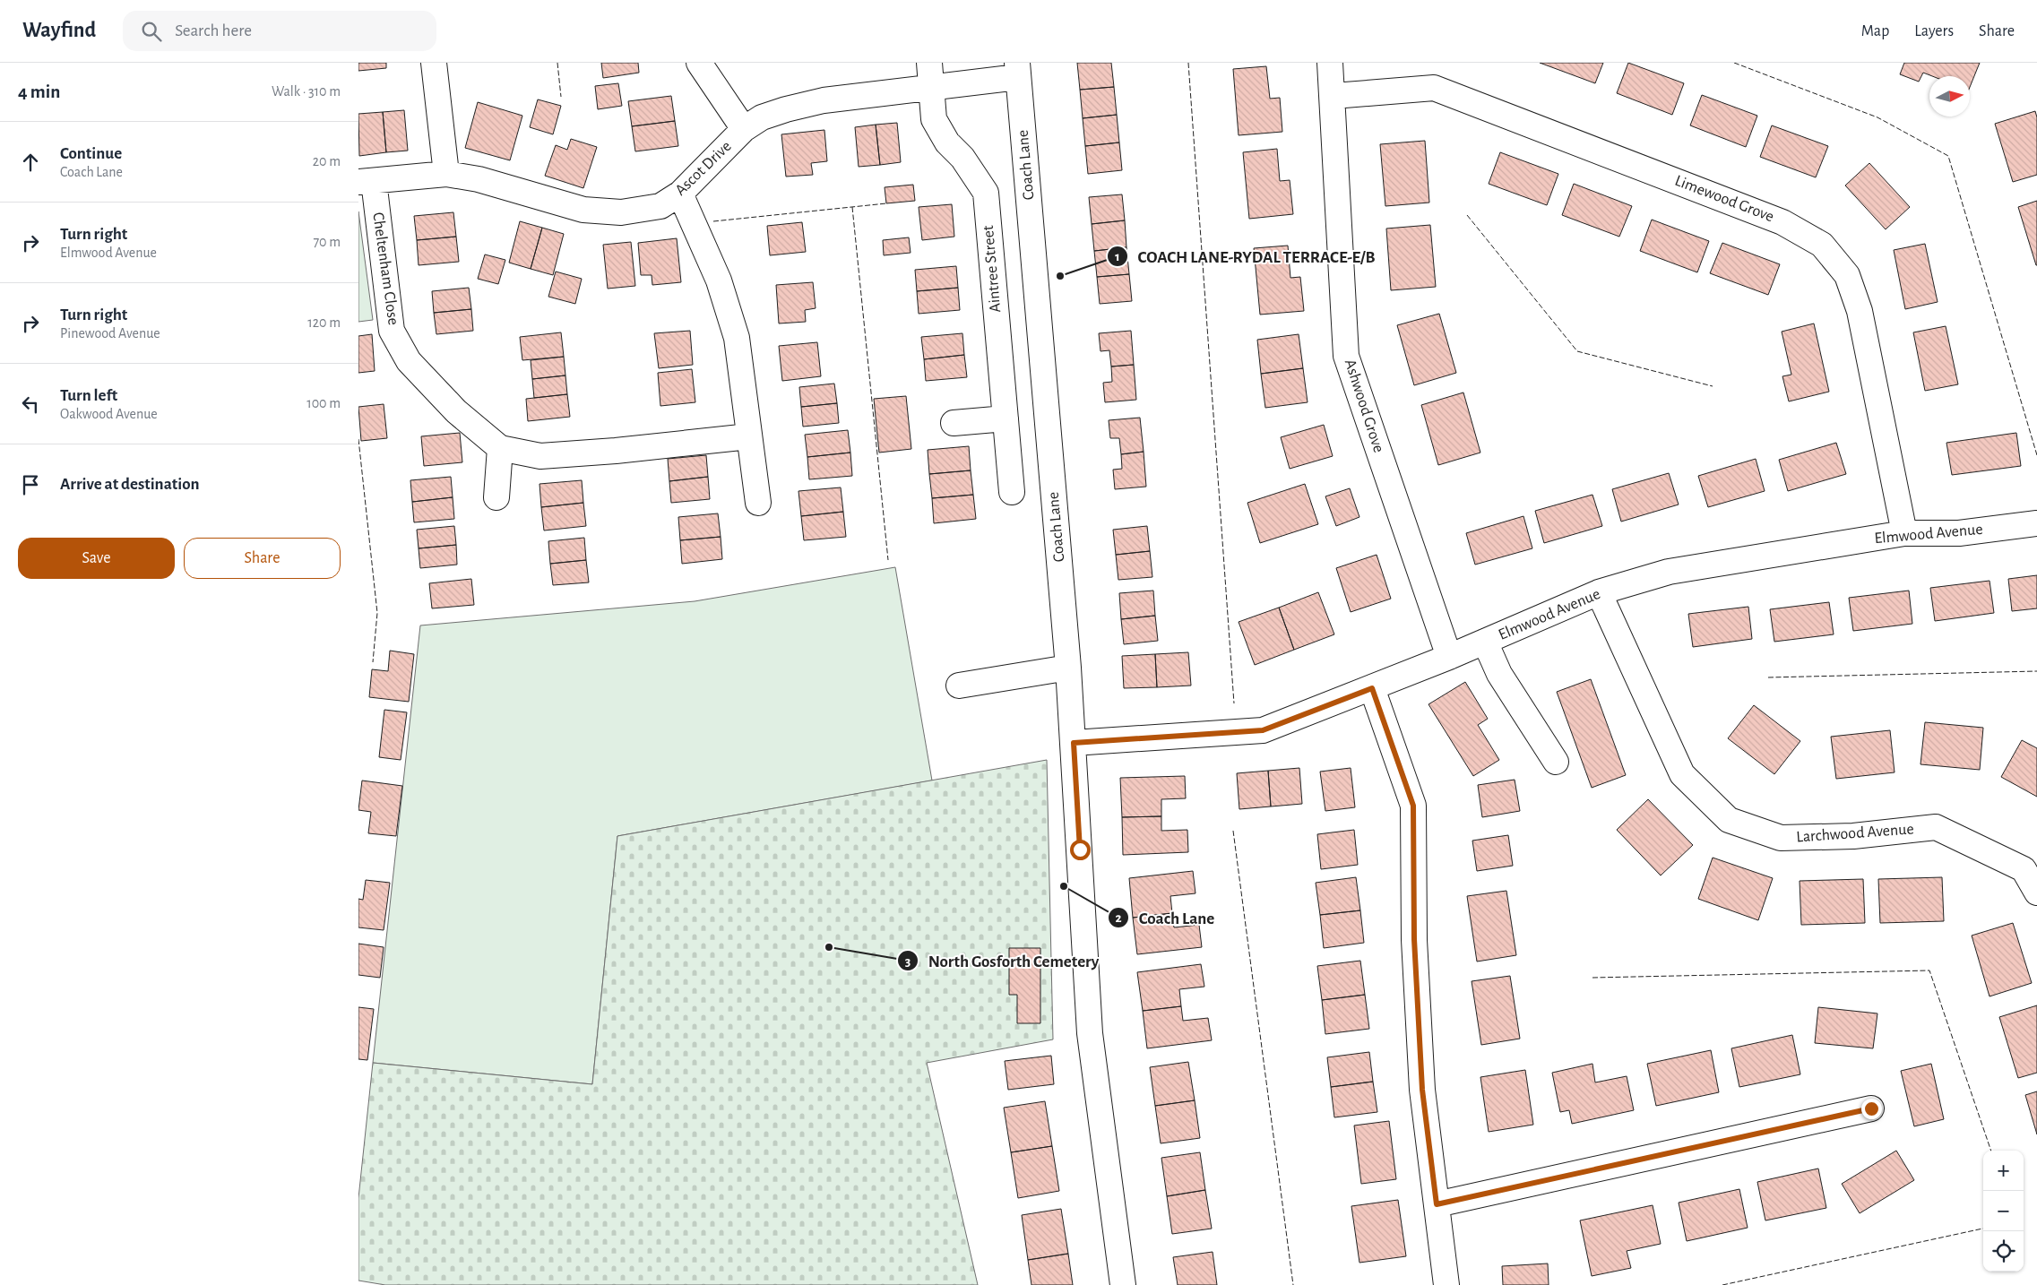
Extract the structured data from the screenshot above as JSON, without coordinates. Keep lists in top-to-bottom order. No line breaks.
{"streets":{"street":["Coach Lane","Ascot Drive","Limewood Grove","Cheltenham Close","Aintree Street","Ashwood Grove","Elmwood Avenue","Larchwood Avenue"]},"crossings":[["Coach Lane","Ascot Drive"],["Coach Lane","Elmwood Avenue"],["Ascot Drive","Cheltenham Close"],["Ascot Drive","Aintree Street"],["Limewood Grove","Ashwood Grove"],["Limewood Grove","Elmwood Avenue"],["Ashwood Grove","Elmwood Avenue"],["Elmwood Avenue","Larchwood Avenue"]],"places":["COACH LANE-RYDAL TERRACE-E/B","Coach Lane","North Gosforth Cemetery"],"north":"right","page":{"header":"Wayfind","search":"Search here","nav":["Map","Layers","Share"],"heading":["4 min","Walk · 310 m"],"list":[["Continue","Coach Lane","20 m"],["Turn right","Elmwood Avenue","70 m"],["Turn right","Pinewood Avenue","120 m"],["Turn left","Oakwood Avenue","100 m"],"Arrive at destination"],"buttons":["Save","Share"],"map_buttons":["+","−"]}}
